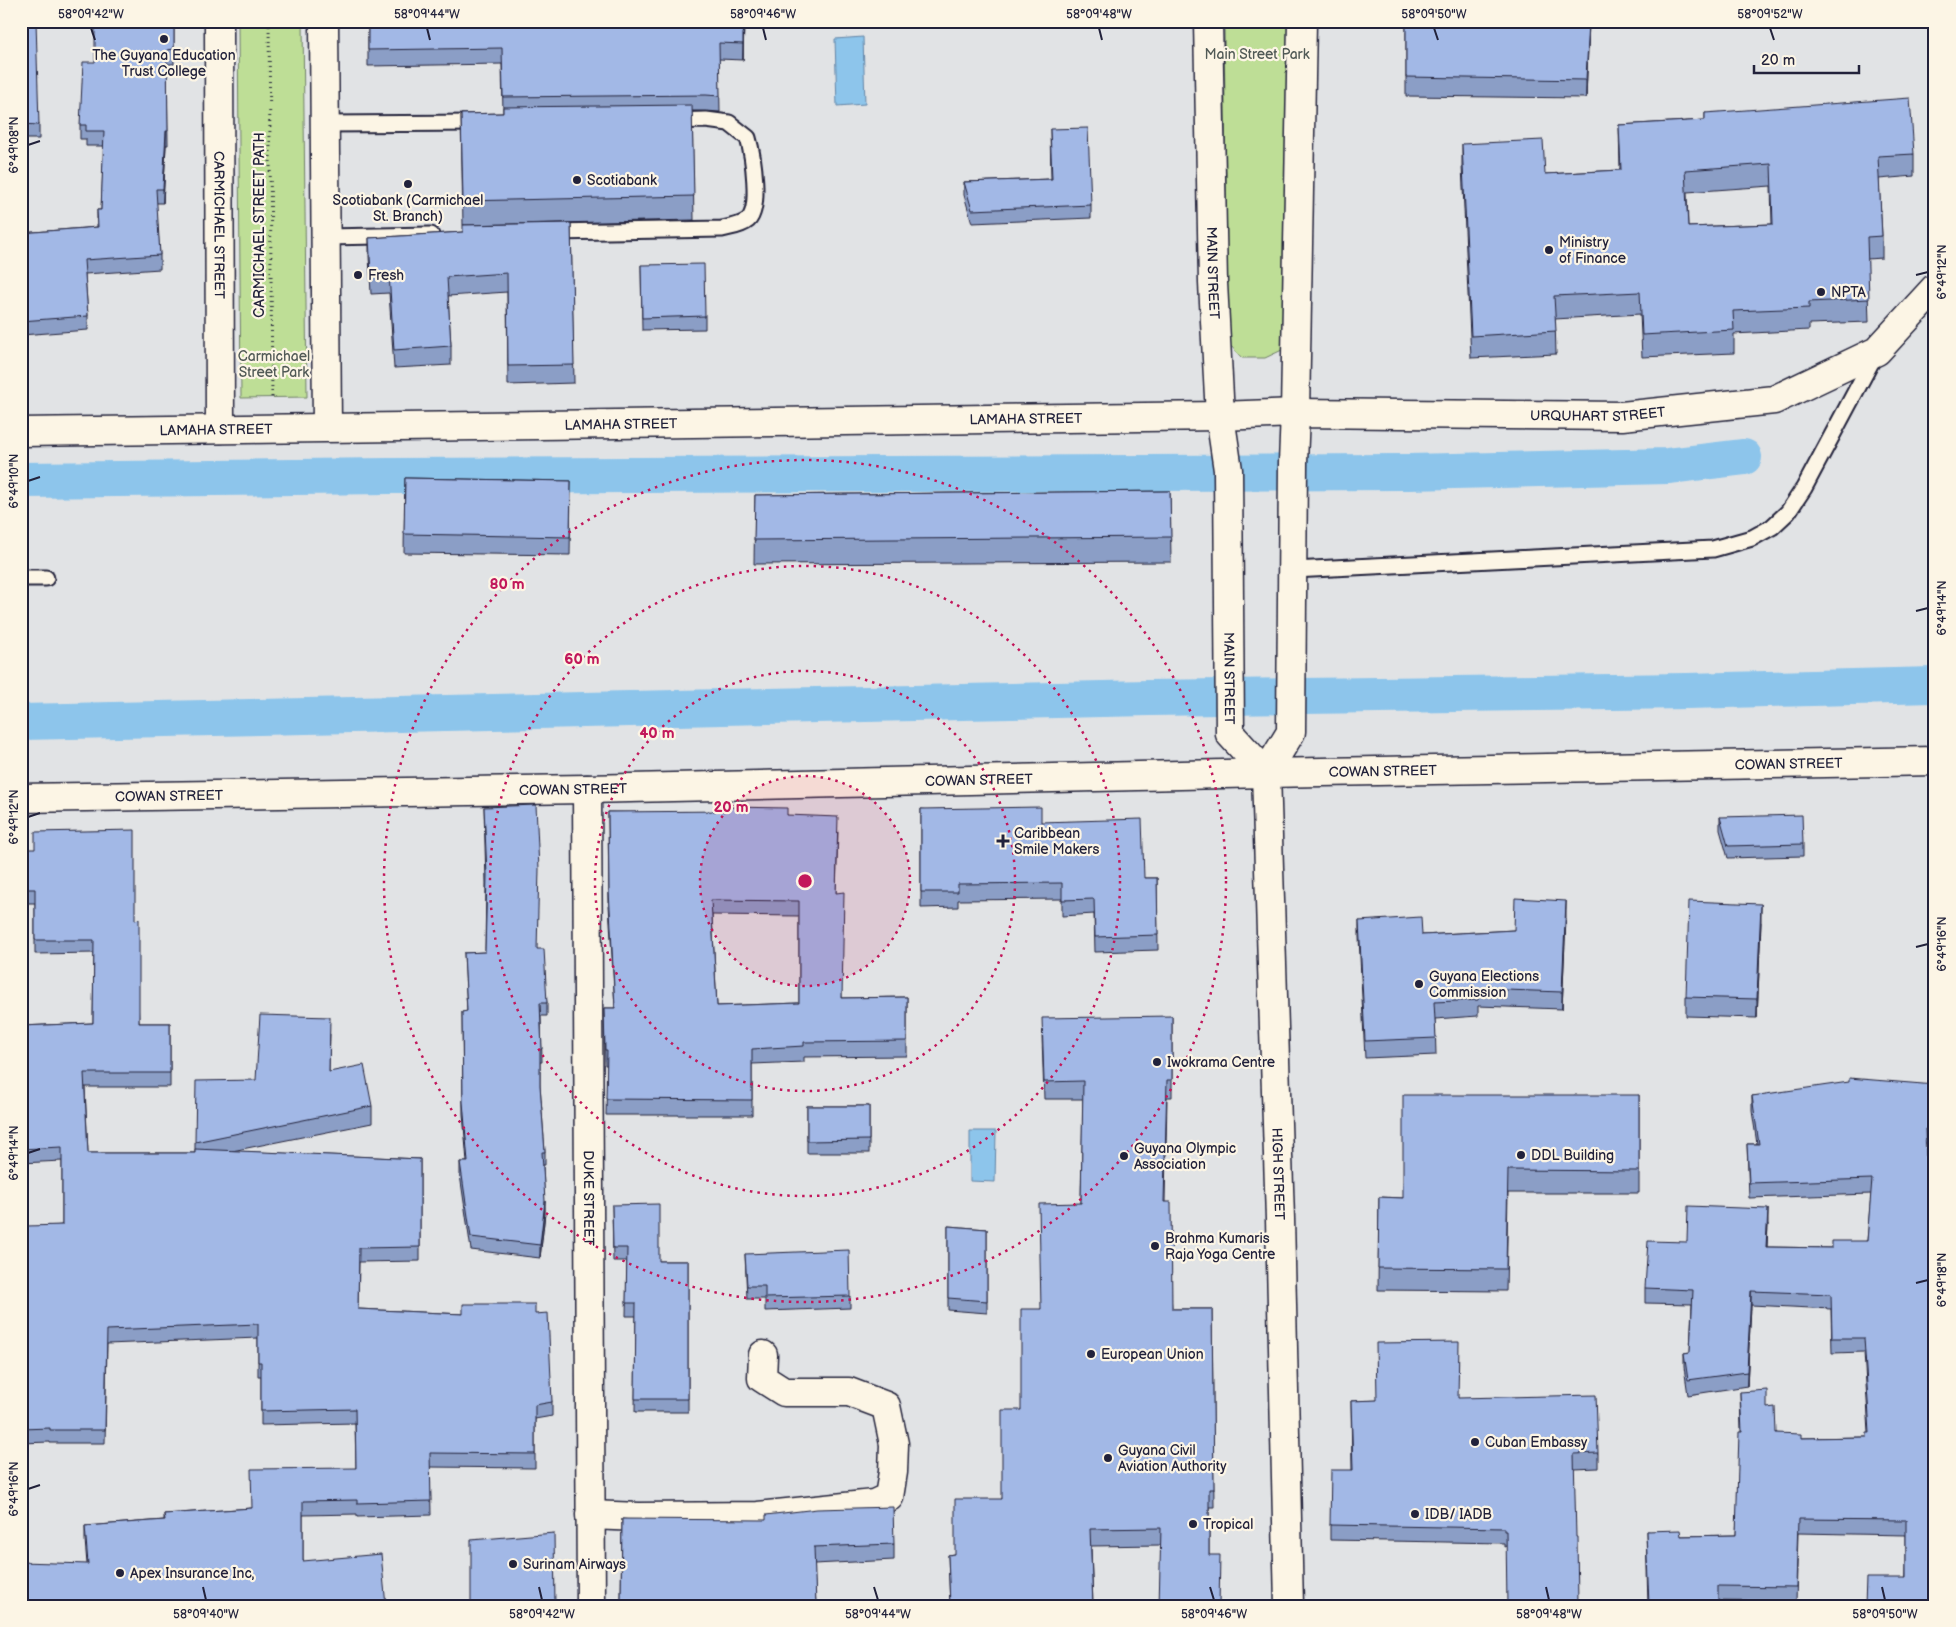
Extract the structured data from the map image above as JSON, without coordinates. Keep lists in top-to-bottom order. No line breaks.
{"streets":{"street":["CARMICHAEL STREET","MAIN STREET","URQUHART STREET","LAMAHA STREET","COWAN STREET","HIGH STREET","DUKE STREET"],"path":["CARMICHAEL STREET PATH"]},"crossings":[["CARMICHAEL STREET","LAMAHA STREET"],["CARMICHAEL STREET PATH","LAMAHA STREET"],["MAIN STREET","URQUHART STREET"],["MAIN STREET","LAMAHA STREET"],["MAIN STREET","COWAN STREET"],["MAIN STREET","HIGH STREET"],["URQUHART STREET","LAMAHA STREET"],["COWAN STREET","HIGH STREET"],["COWAN STREET","DUKE STREET"]],"parks":["Main Street Park","Carmichael Street Park"],"places":{"other":["The Guyana Education Trust College","Scotiabank","Scotiabank (Carmichael St. Branch)","Ministry of Finance","Fresh","NPTA","Guyana Elections Commission","Iwokrama Centre","DDL Building","Guyana Olympic Association","Brahma Kumaris Raja Yoga Centre","European Union","Cuban Embassy","Guyana Civil Aviation Authority","IDB/ IADB","Tropical","Surinam Airways","Apex Insurance Inc,"],"health":["Caribbean Smile Makers"]},"scale_bar":"20 m","coordinates":["58°09'42\"W","58°09'44\"W","58°09'46\"W","58°09'48\"W","58°09'50\"W","58°09'52\"W","6°49'08\"N","6°49'12\"N","6°49'10\"N","6°49'14\"N","6°49'16\"N","6°49'18\"N","58°09'40\"W"],"rings":["80 m","60 m","40 m","20 m"]}
